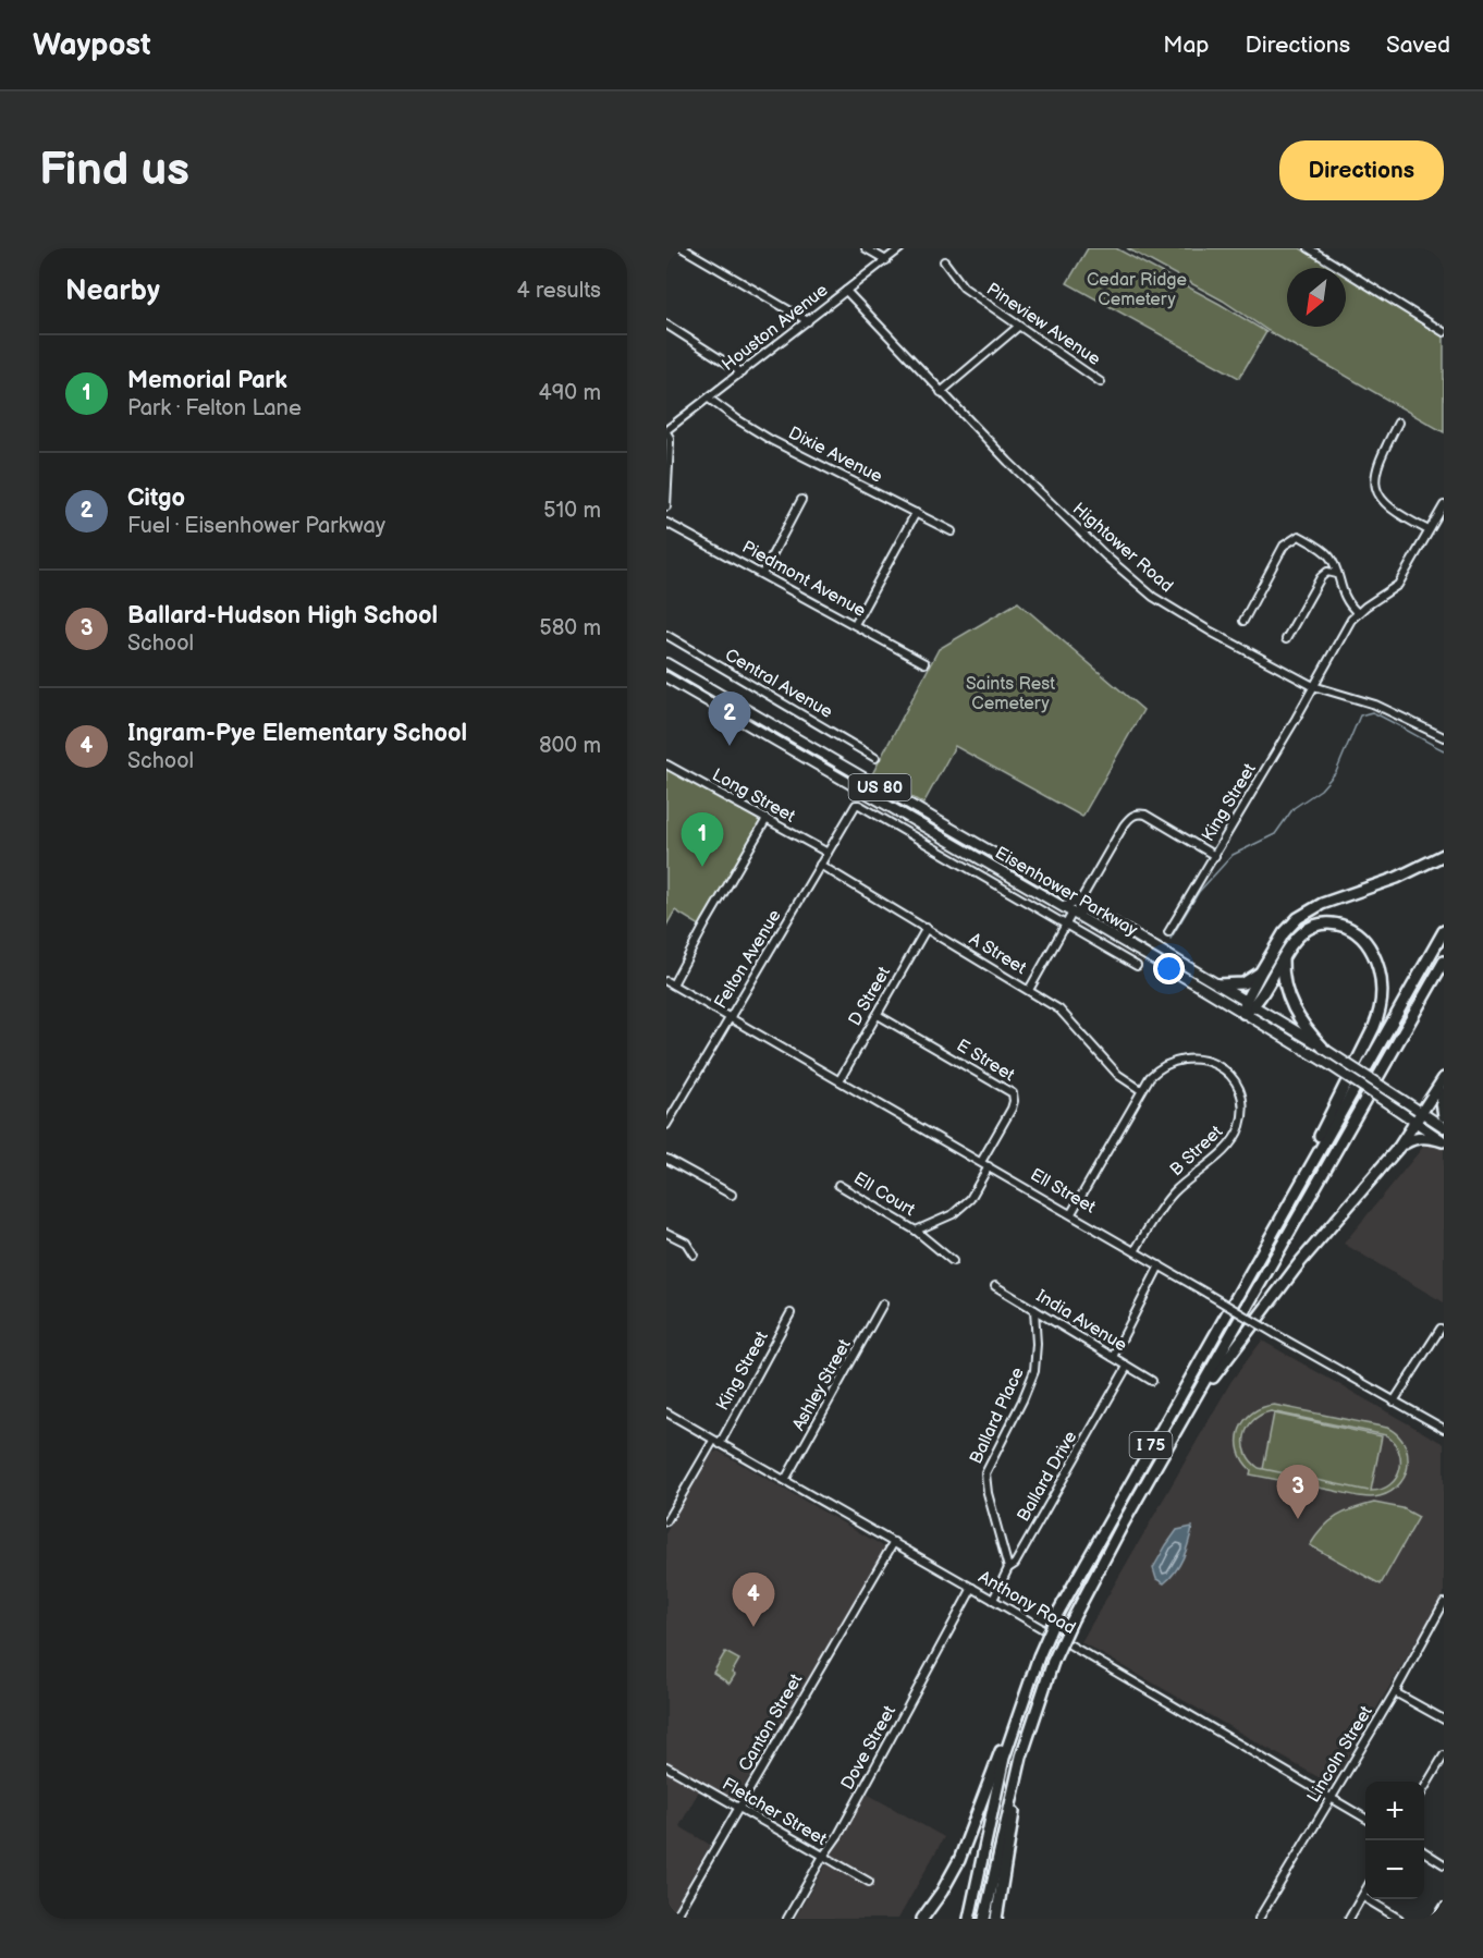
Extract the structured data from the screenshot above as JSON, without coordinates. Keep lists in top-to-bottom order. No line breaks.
{"streets":{"highway":["I 75"],"main road":["US 80","Eisenhower Parkway"],"street":["Pineview Avenue","Houston Avenue","Dixie Avenue","Hightower Road","Piedmont Avenue","Central Avenue","Long Street","King Street","A Street","Felton Avenue","D Street","E Street","B Street","Ell Street","Ell Court","India Avenue","Ashley Street","Ballard Place","Ballard Drive","Anthony Road","Canton Street","Dove Street","Lincoln Street","Fletcher Street"]},"crossings":[["Houston Avenue","Dixie Avenue"],["Houston Avenue","Hightower Road"],["Hightower Road","King Street"],["Long Street","Felton Avenue"],["King Street","Anthony Road"],["A Street","Felton Avenue"],["A Street","D Street"],["A Street","B Street"],["Felton Avenue","Ell Street"],["D Street","E Street"],["D Street","Ell Street"],["E Street","Ell Street"],["B Street","Ell Street"],["Ell Street","Ell Court"],["India Avenue","Ballard Place"],["India Avenue","Ballard Drive"],["Ashley Street","Anthony Road"],["Ballard Place","Ballard Drive"],["Ballard Drive","Anthony Road"],["Anthony Road","Canton Street"],["Anthony Road","Dove Street"],["Anthony Road","Lincoln Street"],["Canton Street","Fletcher Street"],["Dove Street","Fletcher Street"]],"parks":["Cedar Ridge Cemetery","Saints Rest Cemetery"],"north":"bottom left","page":{"header":"Waypost","nav":["Map","Directions","Saved"],"buttons":"Directions","title":"Find us","heading":["Nearby","4 results"],"list":[{"mark":"1","name":"Memorial Park","note":"Park · Felton Lane","value":"490 m"},{"mark":"2","name":"Citgo","note":"Fuel · Eisenhower Parkway","value":"510 m"},{"mark":"3","name":"Ballard-Hudson High School","note":"School","value":"580 m"},{"mark":"4","name":"Ingram-Pye Elementary School","note":"School","value":"800 m"}],"pins":["2","1","3","4"],"map_buttons":["+","−"]}}
